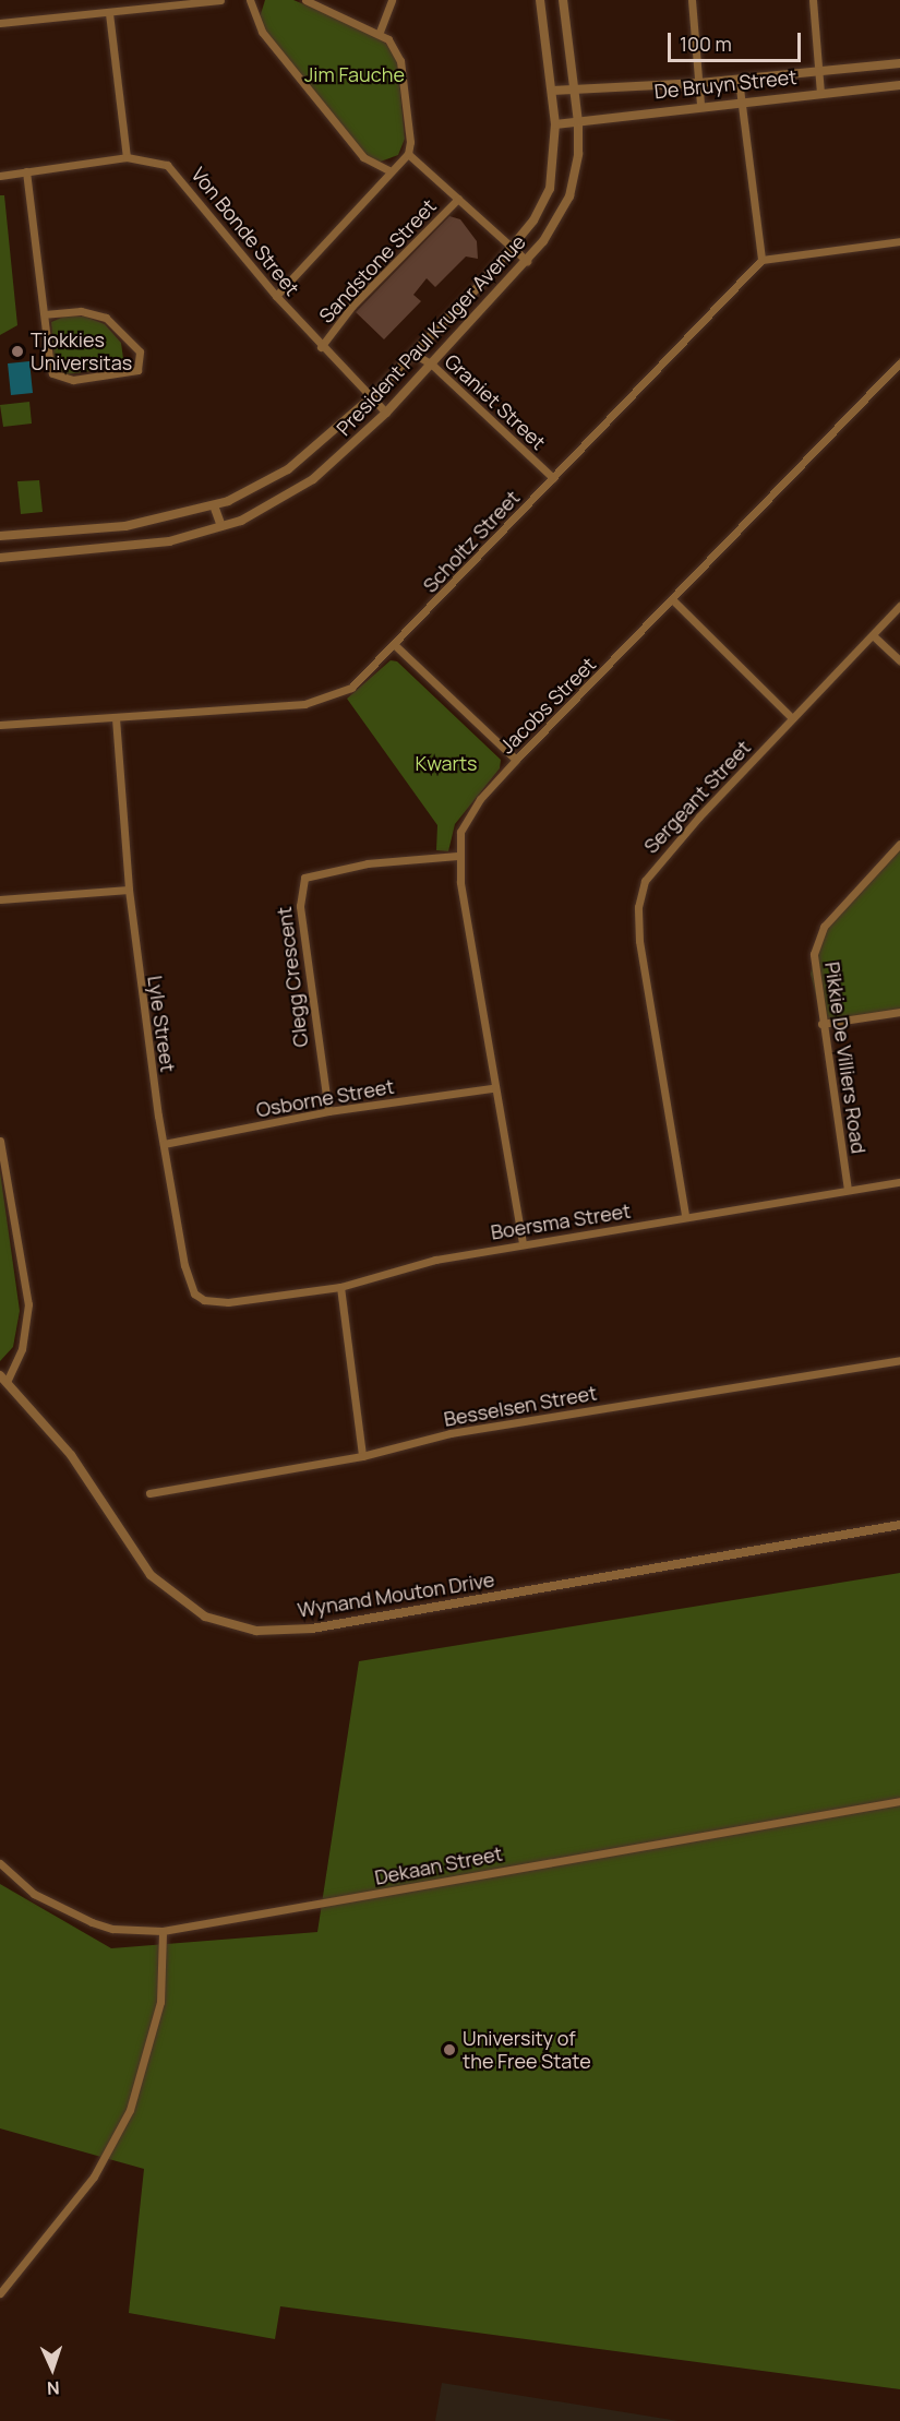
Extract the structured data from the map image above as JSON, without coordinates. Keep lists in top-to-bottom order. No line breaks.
{"streets":{"street":["De Bruyn Street","Von Bonde Street","Sandstone Street","President Paul Kruger Avenue","Graniet Street","Scholtz Street","Jacobs Street","Sergeant Street","Clegg Crescent","Lyle Street","Pikkie De Villiers Road","Osborne Street","Boersma Street","Besselsen Street","Wynand Mouton Drive","Dekaan Street"]},"crossings":[["De Bruyn Street","President Paul Kruger Avenue"],["Von Bonde Street","Sandstone Street"],["Von Bonde Street","President Paul Kruger Avenue"],["President Paul Kruger Avenue","Graniet Street"],["Graniet Street","Scholtz Street"],["Scholtz Street","Lyle Street"],["Jacobs Street","Clegg Crescent"],["Jacobs Street","Osborne Street"],["Jacobs Street","Boersma Street"],["Sergeant Street","Boersma Street"],["Clegg Crescent","Osborne Street"],["Lyle Street","Osborne Street"],["Lyle Street","Boersma Street"],["Pikkie De Villiers Road","Boersma Street"]],"parks":["Jim Fauche","Kwarts"],"places":["Tjokkies Universitas","University of the Free State"],"scale_bar":"100 m","north":"bottom"}
